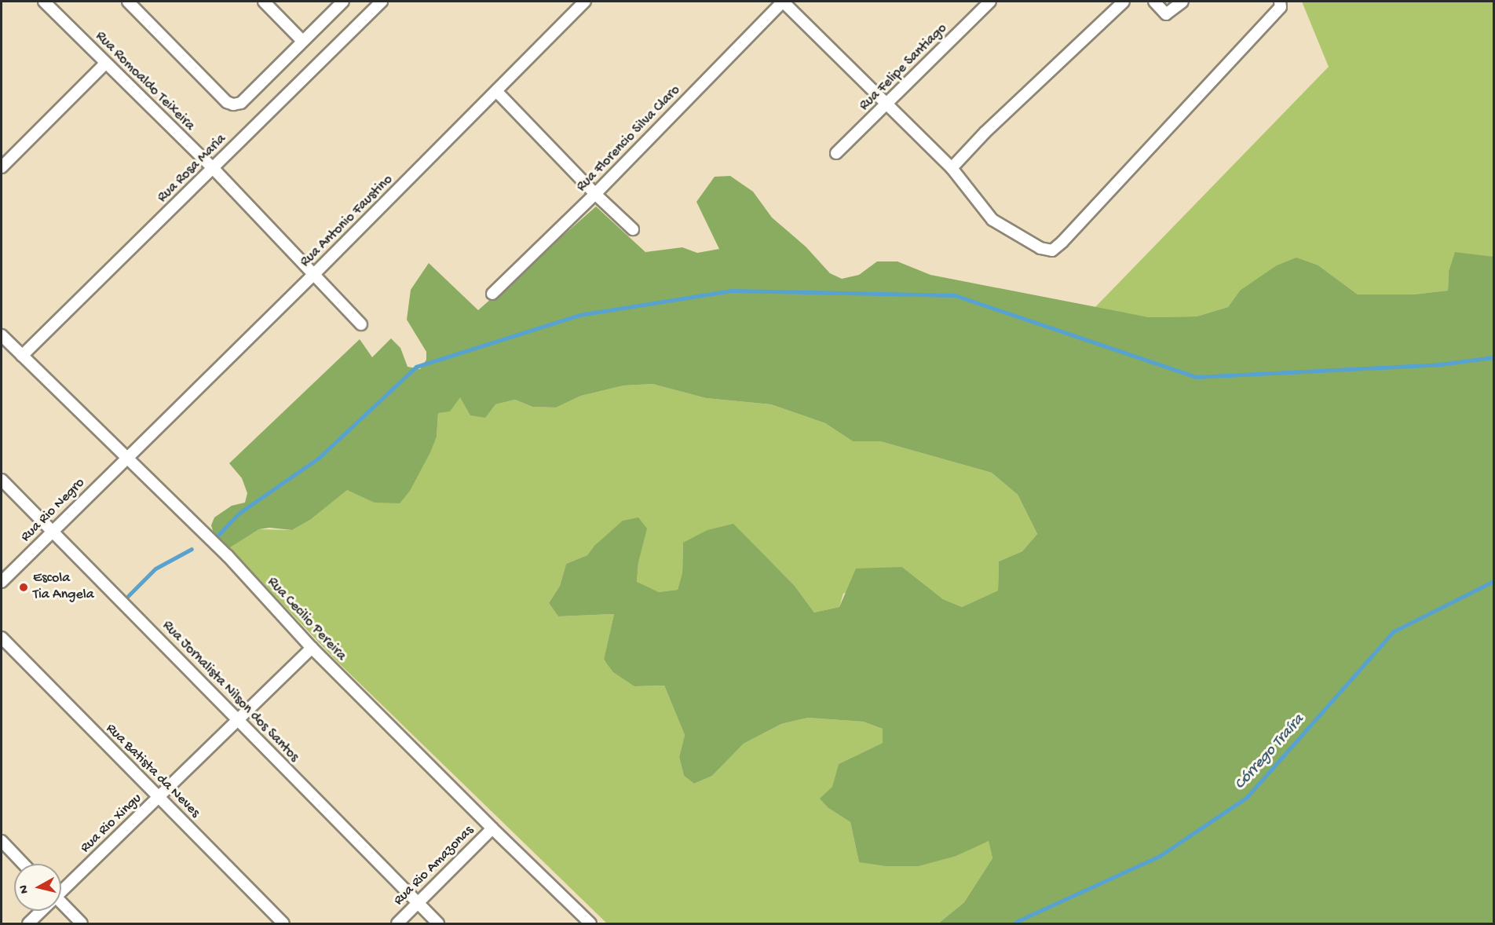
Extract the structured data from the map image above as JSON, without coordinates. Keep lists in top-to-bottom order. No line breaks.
{"streets":{"street":["Rua Felipe Santiago","Rua Romoaldo Teixeira","Rua Florencio Silva Claro","Rua Rosa Maria","Rua Antonio Faustino","Rua Rio Negro","Rua Cecilio Pereira","Rua Jornalista Nilson dos Santos","Rua Batista da Neves","Rua Rio Xingu","Rua Rio Amazonas"]},"crossings":[["Rua Romoaldo Teixeira","Rua Rosa Maria"],["Rua Romoaldo Teixeira","Rua Antonio Faustino"],["Rua Rosa Maria","Rua Cecilio Pereira"],["Rua Antonio Faustino","Rua Rio Negro"],["Rua Antonio Faustino","Rua Cecilio Pereira"],["Rua Rio Negro","Rua Cecilio Pereira"],["Rua Rio Negro","Rua Jornalista Nilson dos Santos"],["Rua Cecilio Pereira","Rua Rio Xingu"],["Rua Cecilio Pereira","Rua Rio Amazonas"],["Rua Jornalista Nilson dos Santos","Rua Rio Xingu"],["Rua Jornalista Nilson dos Santos","Rua Rio Amazonas"],["Rua Batista da Neves","Rua Rio Xingu"]],"water":["Córrego Traíra"],"places":["Escola Tia Angela"],"north":"left"}
